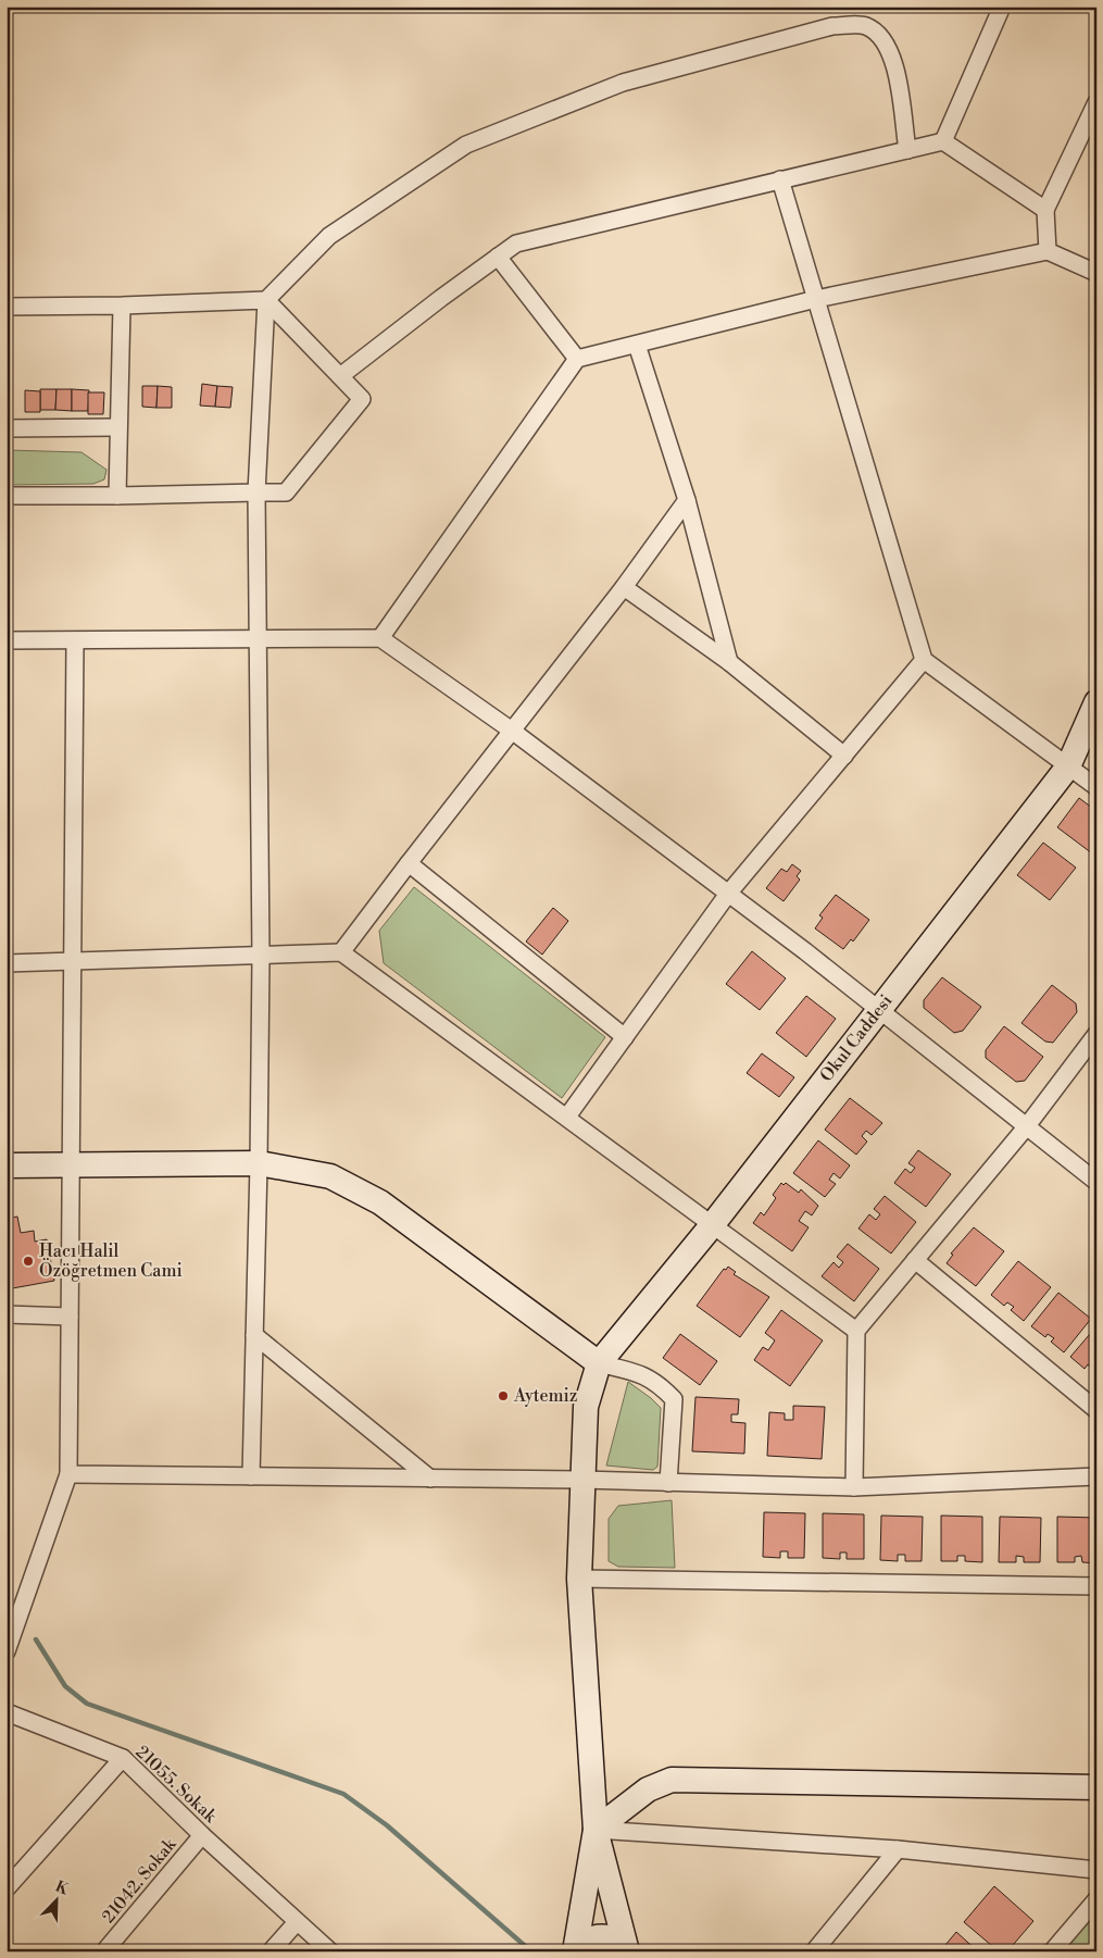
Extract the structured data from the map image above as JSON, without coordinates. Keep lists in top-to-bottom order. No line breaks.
{"streets":{"street":["Okul Caddesi","21055. Sokak","21042. Sokak"]},"crossings":[["21055. Sokak","21042. Sokak"]],"places":["Hacı Halil Özöğretmen Cami","Aytemiz"],"north":"top right"}
